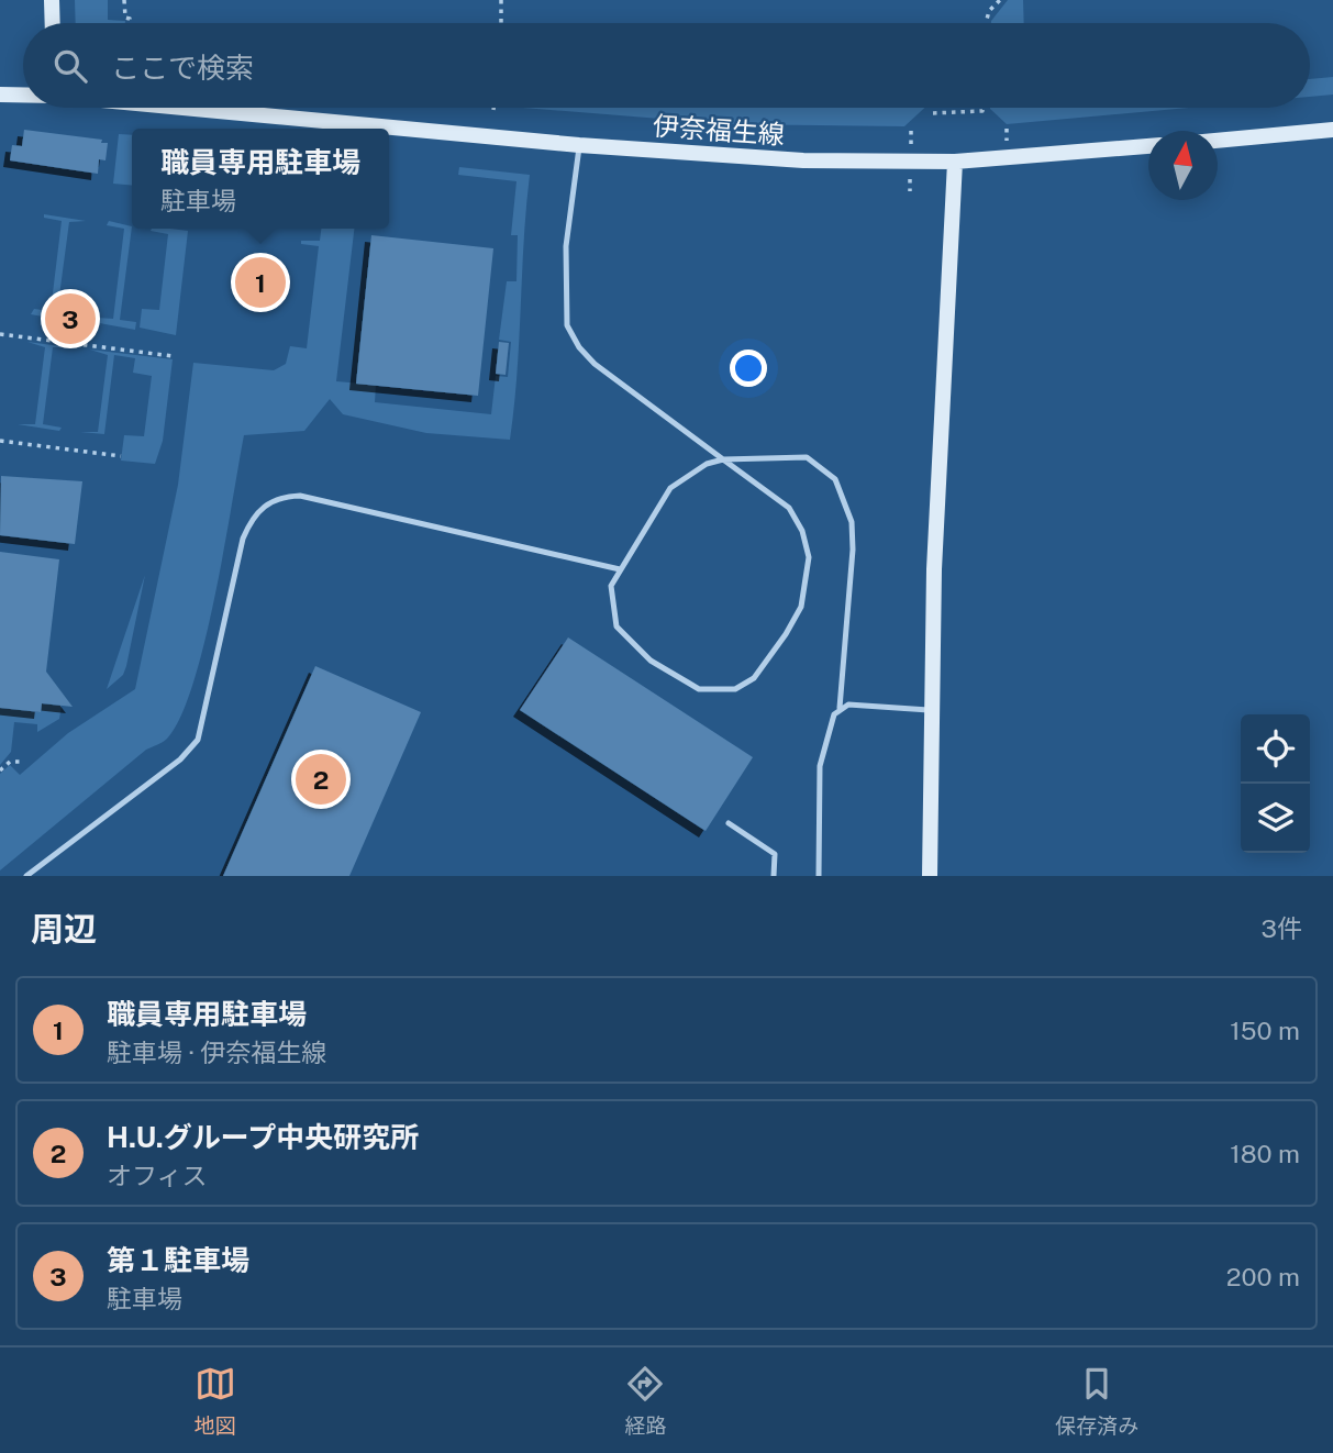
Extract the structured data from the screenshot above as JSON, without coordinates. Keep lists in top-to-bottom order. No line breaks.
{"streets":{"main road":["伊奈福生線"]},"north":"top","page":{"search":"ここで検索","popup":["職員専用駐車場","駐車場"],"pins":["1","3","2"],"heading":["周辺","3件"],"list":[{"mark":"1","name":"職員専用駐車場","note":"駐車場 · 伊奈福生線","value":"150 m"},{"mark":"2","name":"H.U.グループ中央研究所","note":"オフィス","value":"180 m"},{"mark":"3","name":"第１駐車場","note":"駐車場","value":"200 m"}],"nav":["地図","経路","保存済み"]}}
